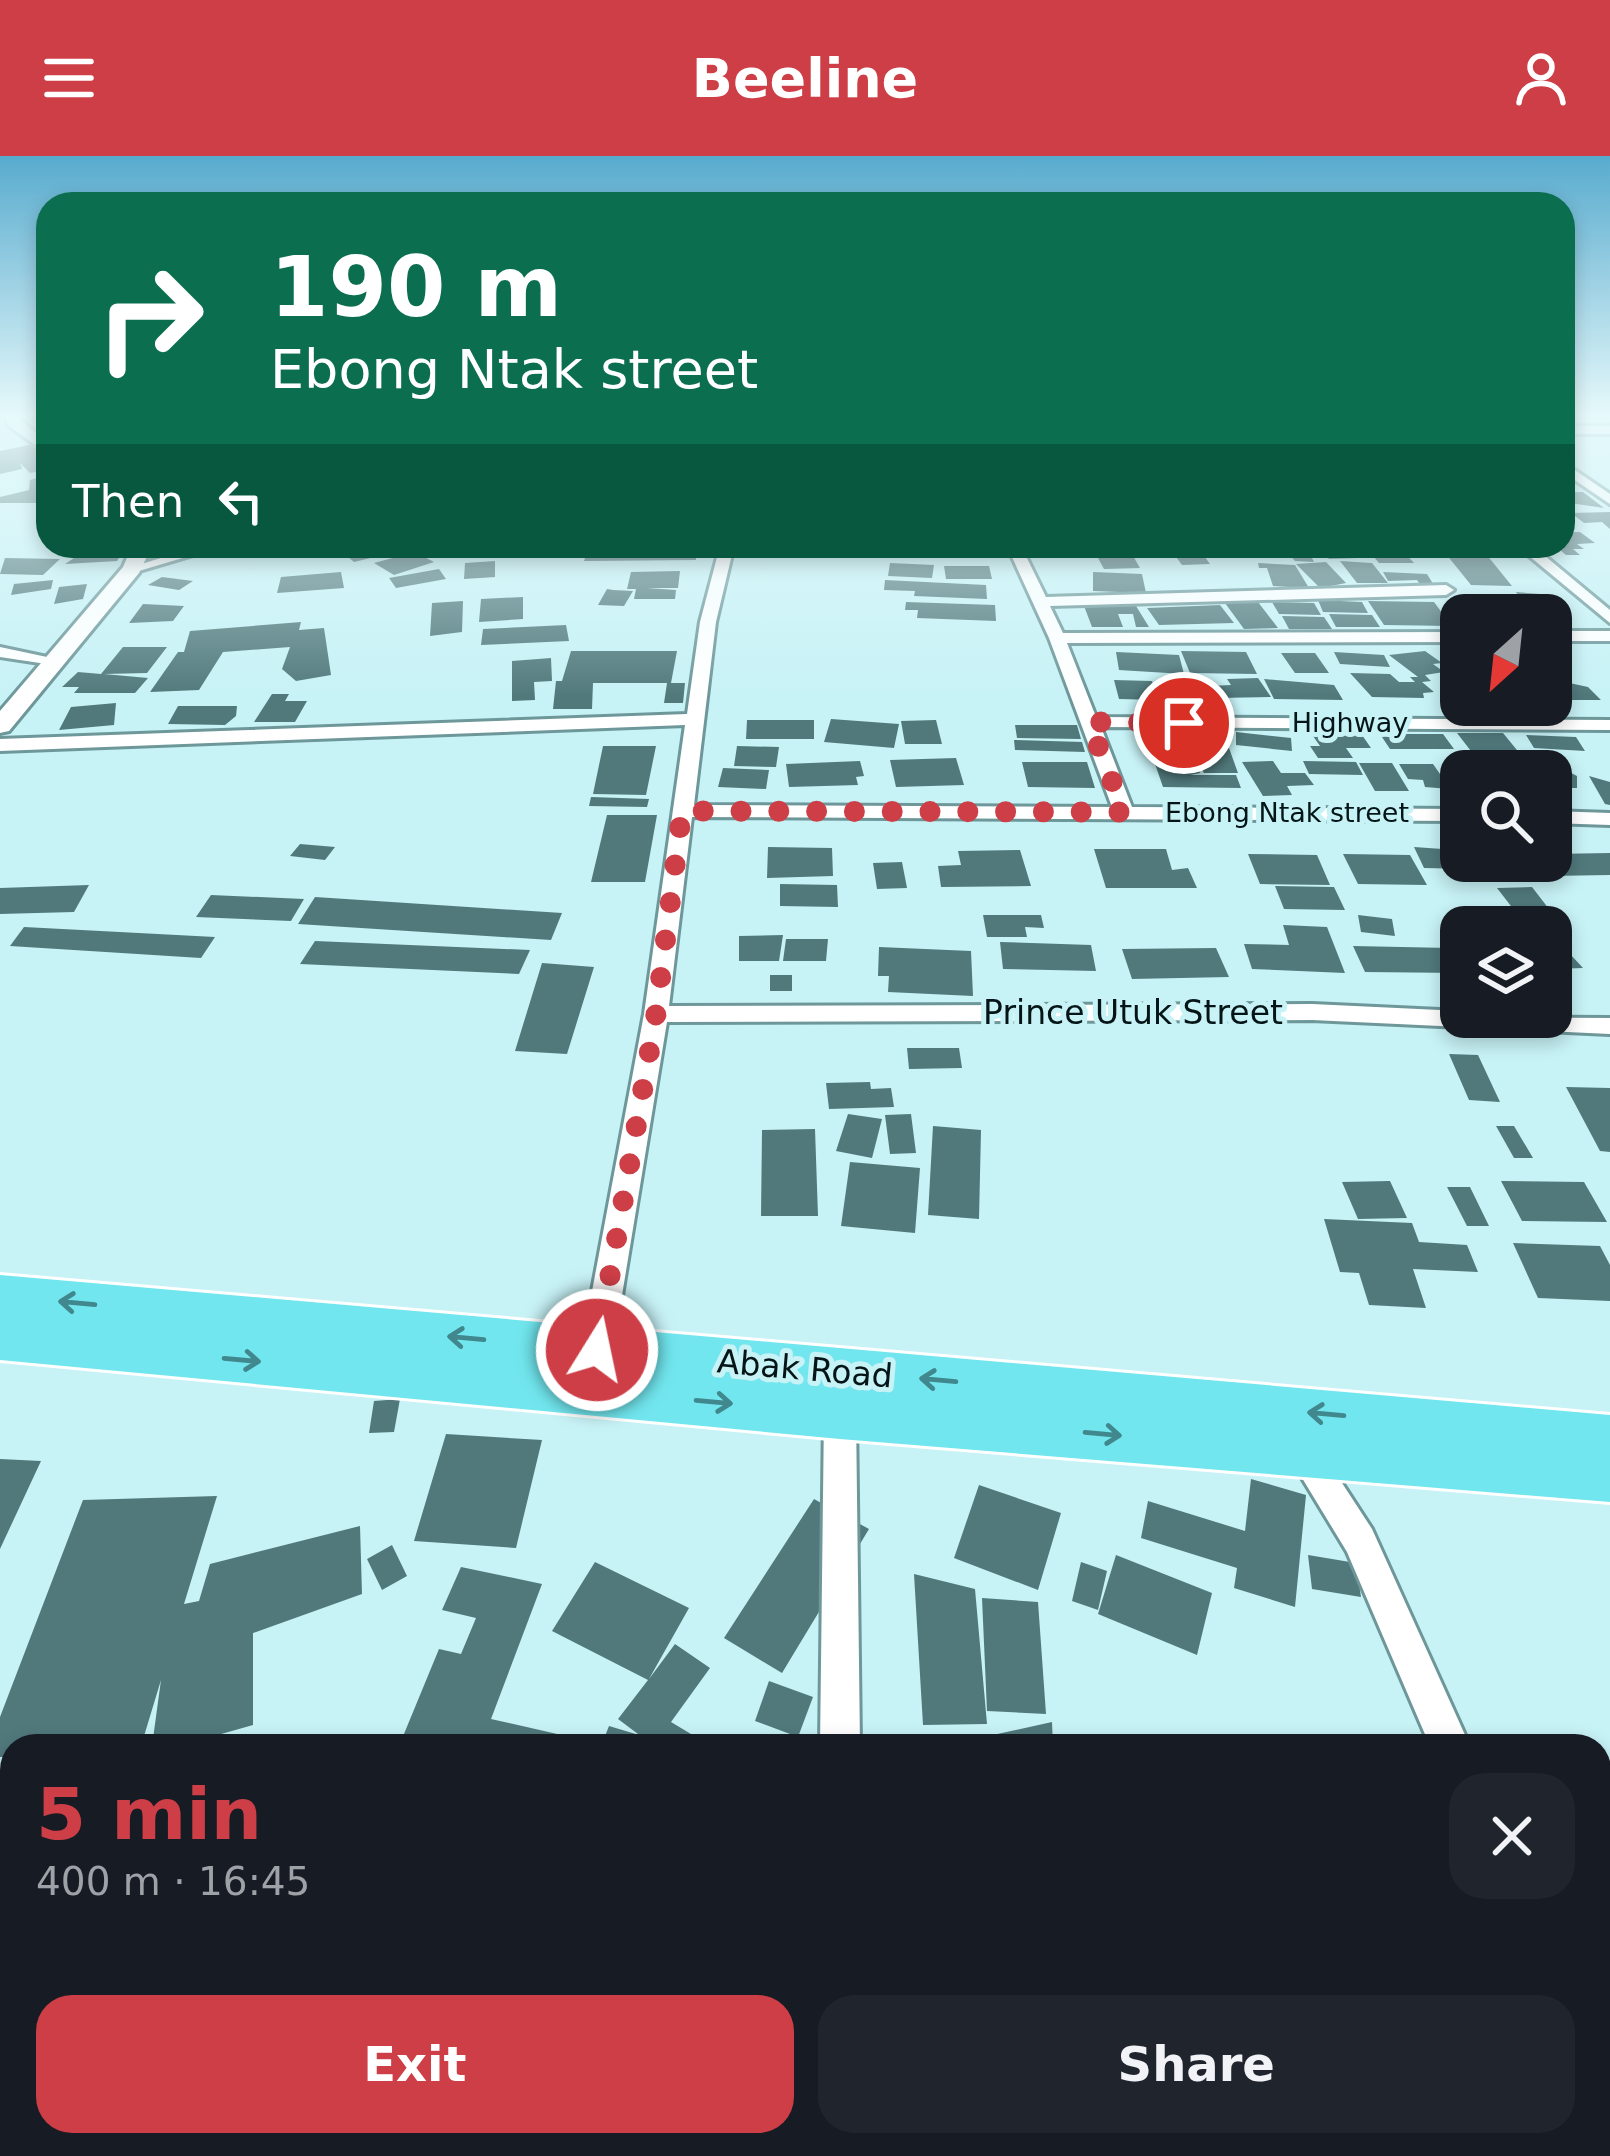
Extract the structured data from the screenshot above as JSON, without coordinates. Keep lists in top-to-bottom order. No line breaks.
{"streets":{"highway":["Abak Road"],"street":["Highway","Ebong Ntak street","Prince Utuk Street"]},"north":"bottom left","page":{"header":"Beeline","turn":["190 m","Ebong Ntak street"],"then":"Then","heading":["5 min","400 m · 16:45"],"buttons":["Exit","Share"]}}
